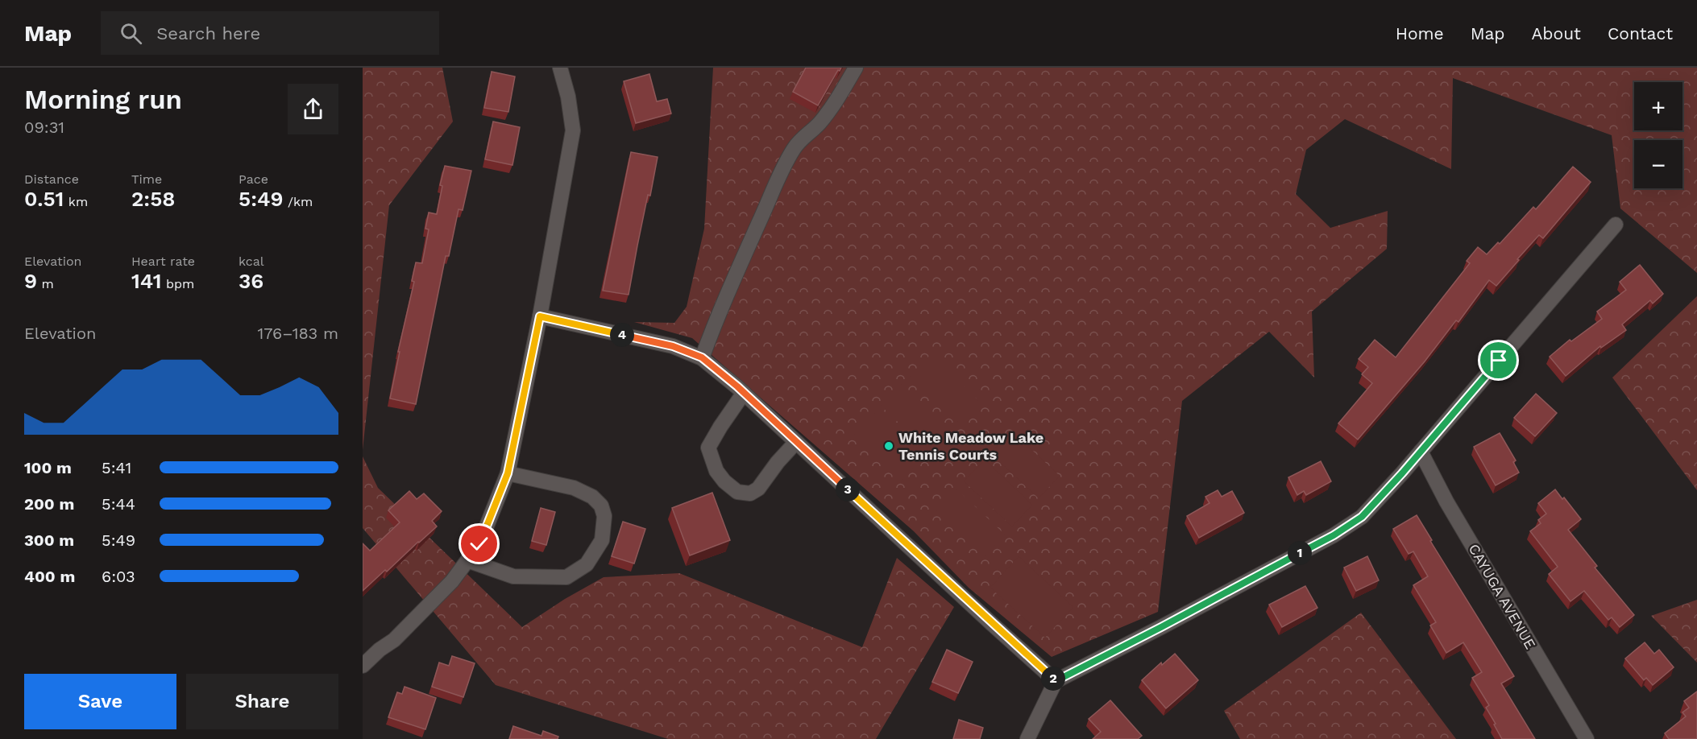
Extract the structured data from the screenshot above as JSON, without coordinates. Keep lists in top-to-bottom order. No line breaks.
{"streets":{"street":["CAYUGA AVENUE"]},"places":["White Meadow Lake Tennis Courts"],"page":{"header":"Map","search":"Search here","nav":["Home","Map","About","Contact"],"heading":["Morning run","09:31"],"map_buttons":["+","−"],"stats":[["Distance","0.51 km"],["Time","2:58"],["Pace","5:49 /km"],["Elevation","9 m"],["Heart rate","141 bpm"],["kcal","36"]],"chart":["Elevation","176–183 m"],"pins":["4","3","1","2"],"list":[{"name":"100 m","note":"5:41"},{"name":"200 m","note":"5:44"},{"name":"300 m","note":"5:49"},{"name":"400 m","note":"6:03"}],"buttons":["Save","Share"]}}
